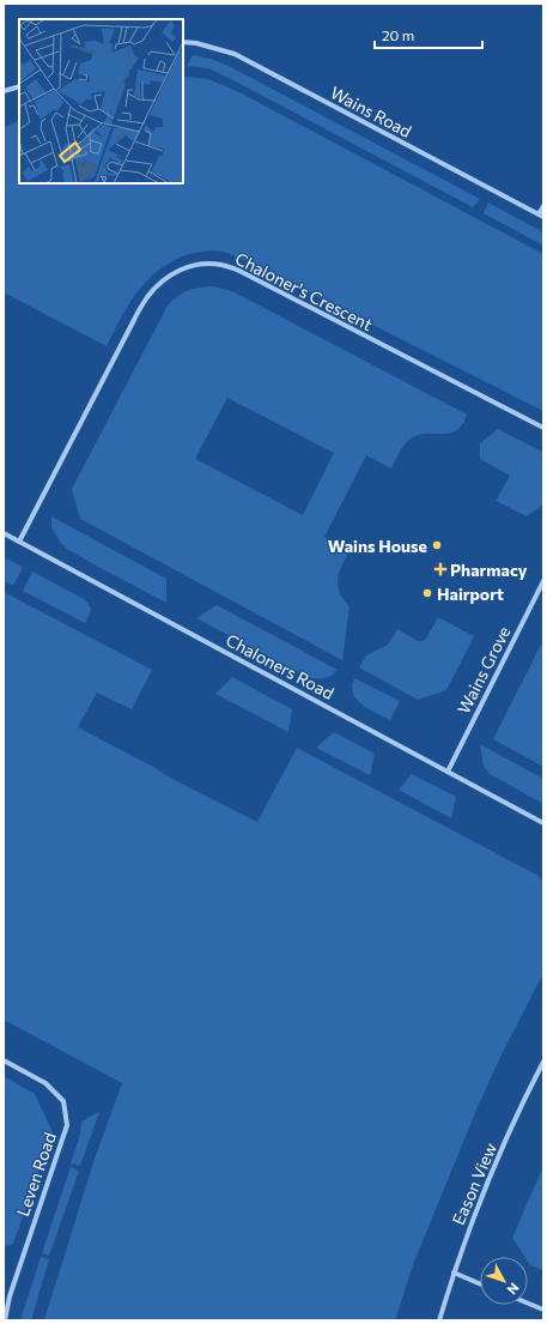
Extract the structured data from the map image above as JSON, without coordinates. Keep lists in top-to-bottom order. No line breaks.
{"streets":{"street":["Wains Road","Chaloner's Crescent","Chaloners Road","Wains Grove","Leven Road","Eason View"]},"crossings":[["Chaloner's Crescent","Chaloners Road"],["Chaloners Road","Wains Grove"]],"places":{"other":["Wains House","Hairport"],"health":["Pharmacy"]},"scale_bar":"20 m","north":"bottom right"}
